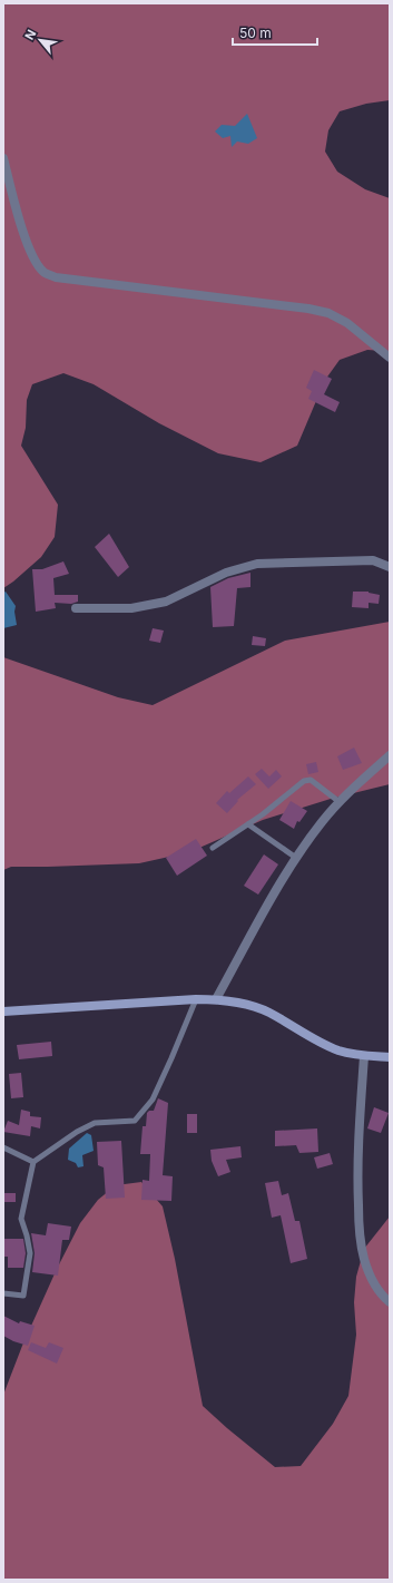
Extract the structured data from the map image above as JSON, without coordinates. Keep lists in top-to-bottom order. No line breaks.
{"scale_bar":"50 m","north":"top left"}
